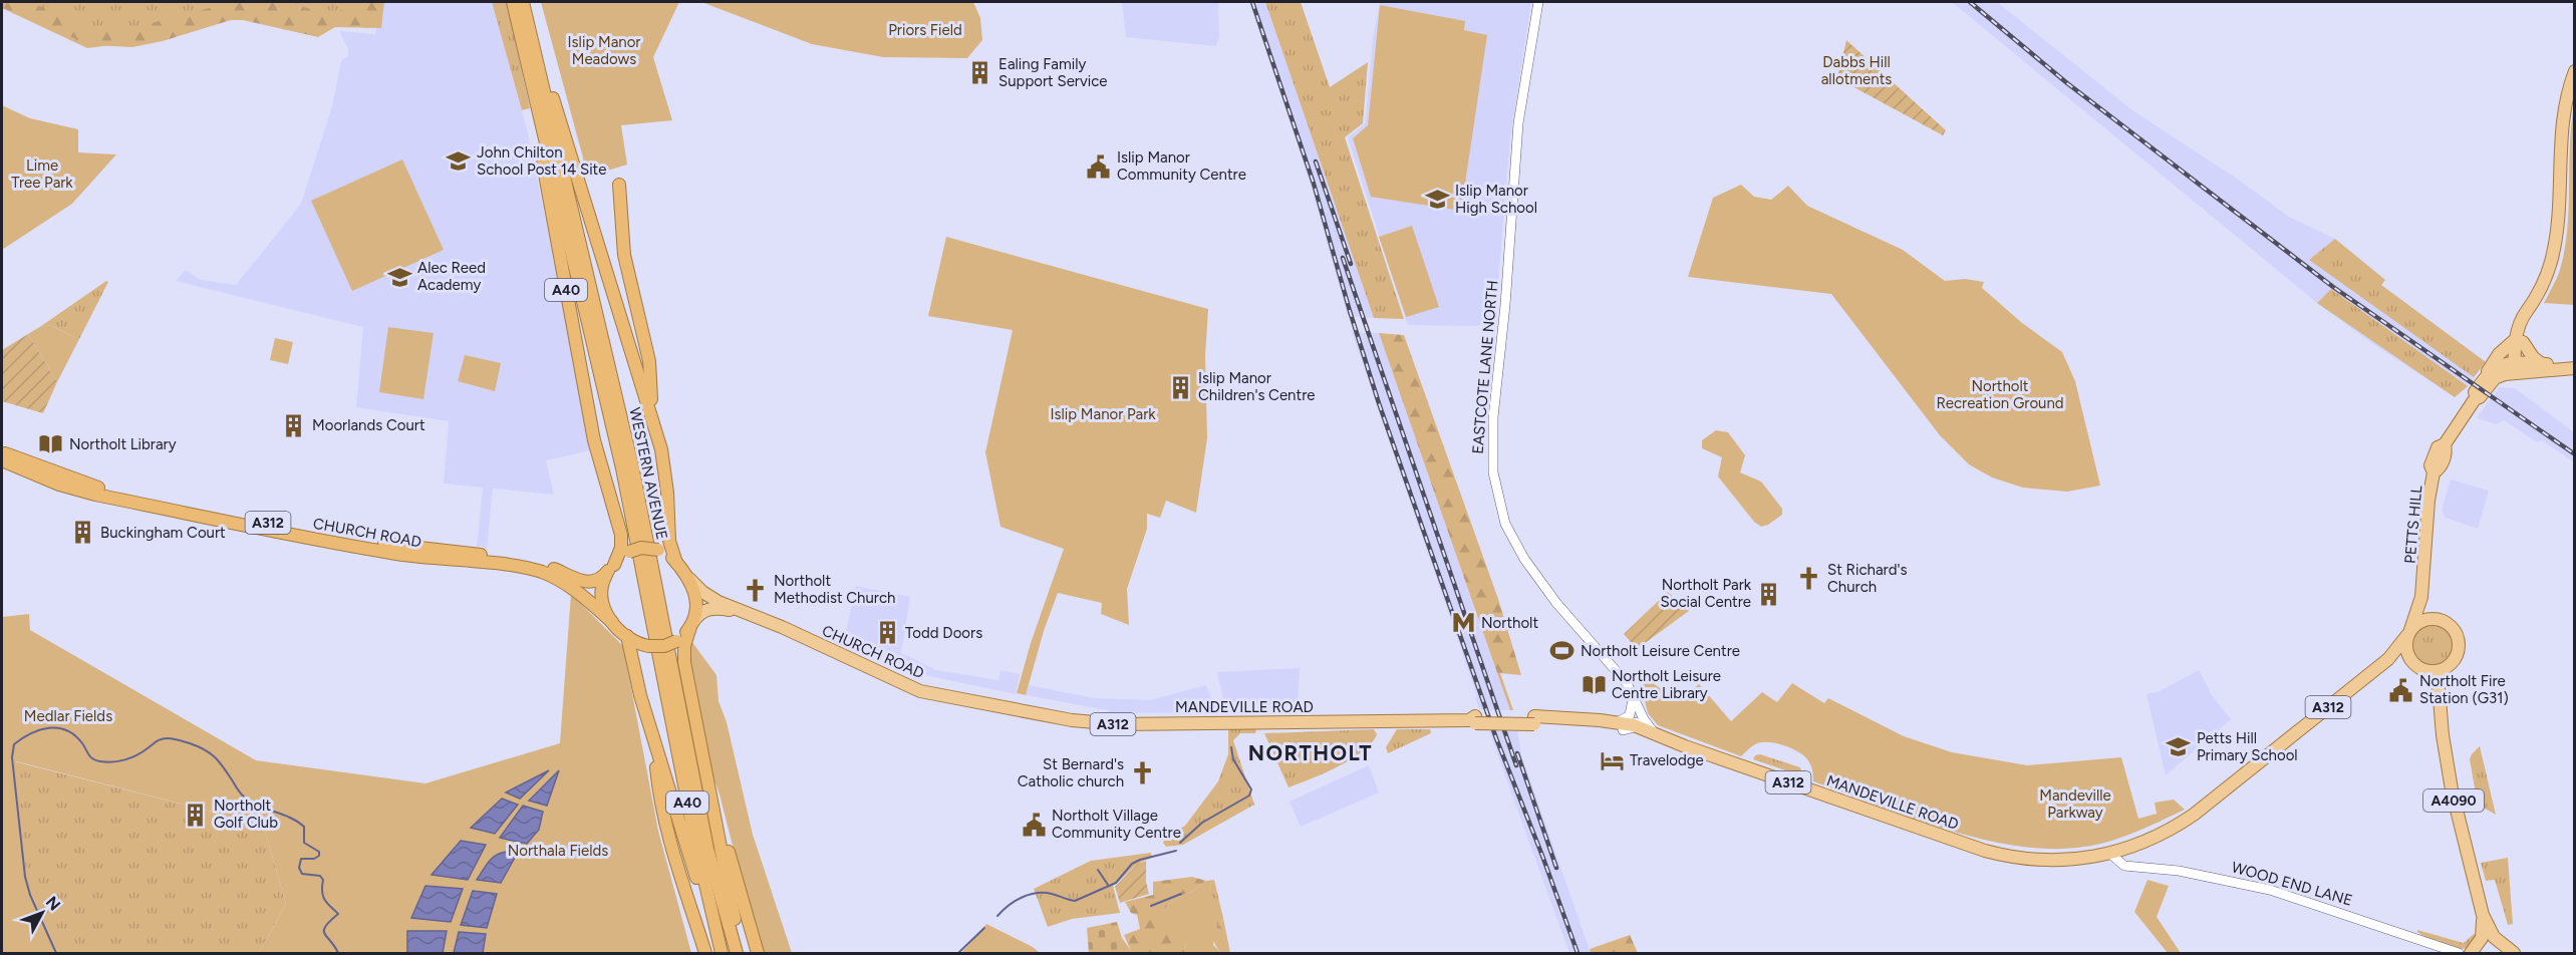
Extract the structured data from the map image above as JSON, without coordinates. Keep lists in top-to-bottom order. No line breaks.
{"streets":{"highway":["A40","WESTERN AVENUE","A312","CHURCH ROAD"],"main road":["PETTS HILL","MANDEVILLE ROAD","A4090"],"street":["EASTCOTE LANE NORTH","WOOD END LANE"]},"crossings":[["A40","WESTERN AVENUE"],["A40","A312"],["A40","CHURCH ROAD"],["EASTCOTE LANE NORTH","MANDEVILLE ROAD"],["A312","PETTS HILL"],["A312","CHURCH ROAD"],["PETTS HILL","MANDEVILLE ROAD"],["PETTS HILL","A4090"],["PETTS HILL","WOOD END LANE"],["CHURCH ROAD","MANDEVILLE ROAD"],["MANDEVILLE ROAD","WOOD END LANE"]],"districts":["NORTHOLT"],"parks":["Priors Field","Islip Manor Meadows","Dabbs Hill allotments","Lime Tree Park","Northolt Recreation Ground","Islip Manor Park","Medlar Fields","Mandeville Parkway","Northala Fields"],"places":{"building":["Ealing Family Support Service","Islip Manor Children's Centre","Moorlands Court","Buckingham Court","Northolt Park Social Centre","Todd Doors","Northolt Golf Club"],"school or university":["John Chilton School Post 14 Site","Islip Manor High School","Alec Reed Academy","Petts Hill Primary School"],"public building":["Islip Manor Community Centre","Northolt Fire Station (G31)","Northolt Village Community Centre"],"library":["Northolt Library","Northolt Leisure Centre Library"],"church":["St Richard's Church","Northolt Methodist Church","St Bernard's Catholic church"],"metro station":["Northolt"],"sports":["Northolt Leisure Centre"],"hotel":["Travelodge"]},"north":"top right"}
